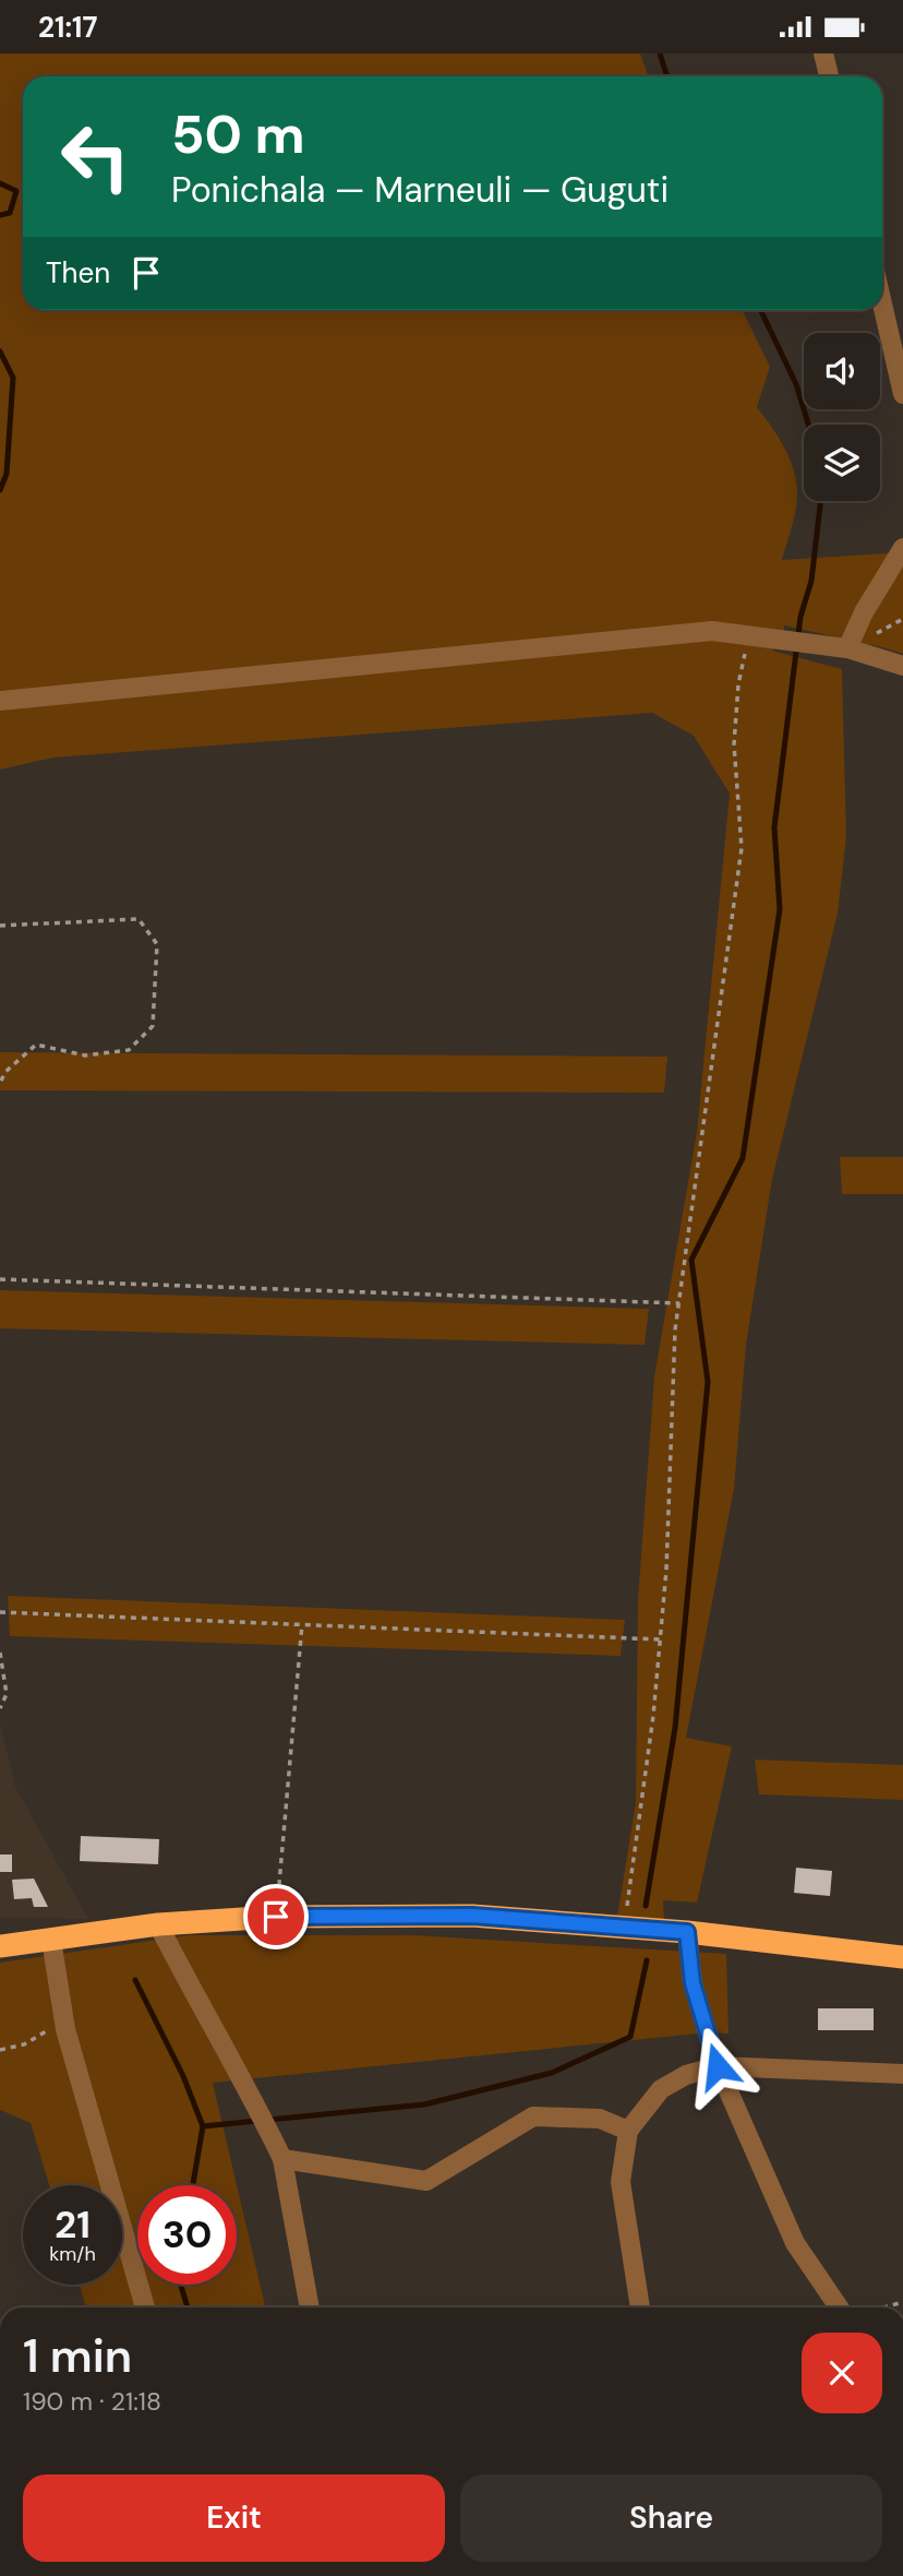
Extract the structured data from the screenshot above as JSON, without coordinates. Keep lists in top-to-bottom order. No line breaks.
{"page":{"status":"21:17","turn":["50 m","Ponichala — Marneuli — Guguti"],"then":"Then","speed":"21 km/h","limit":"30","heading":["1 min","190 m · 21:18"],"buttons":["Exit","Share"]}}
